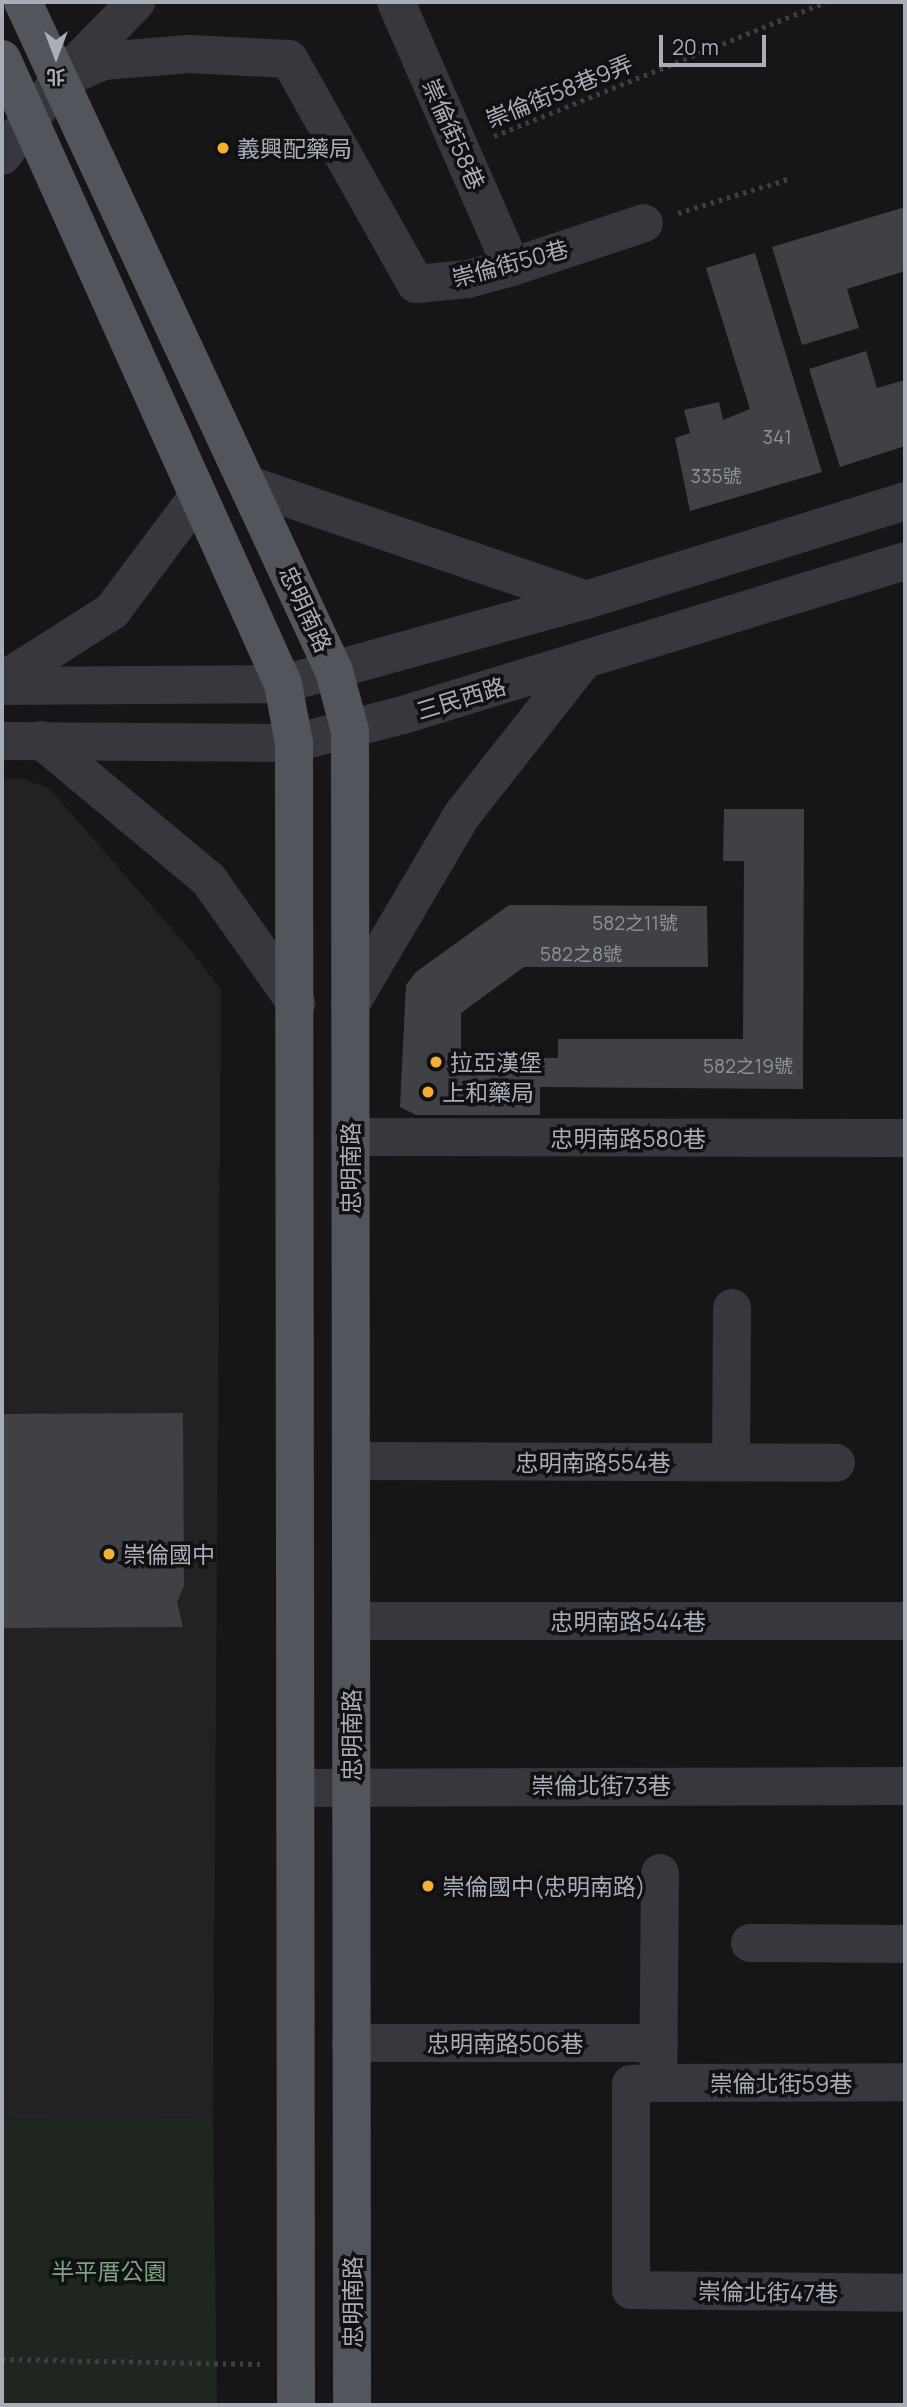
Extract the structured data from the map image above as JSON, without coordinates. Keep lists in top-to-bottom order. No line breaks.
{"streets":{"main road":["忠明南路"],"street":["崇倫街58巷","崇倫街50巷","三民西路","忠明南路580巷","忠明南路554巷","忠明南路544巷","崇倫北街73巷","忠明南路506巷","崇倫北街59巷","崇倫北街47巷"],"path":["崇倫街58巷9弄"]},"crossings":[["崇倫街58巷9弄","崇倫街58巷"],["崇倫街58巷","崇倫街50巷"],["崇倫街50巷","忠明南路"],["忠明南路","三民西路"],["忠明南路","忠明南路580巷"],["忠明南路","忠明南路554巷"],["忠明南路","忠明南路544巷"],["忠明南路","崇倫北街73巷"],["忠明南路","忠明南路506巷"],["崇倫北街59巷","崇倫北街47巷"]],"parks":["半平厝公園"],"places":["義興配藥局","拉亞漢堡","上和藥局","崇倫國中","崇倫國中(忠明南路)"],"house_numbers":["341","335號","582之11號","582之8號","582之19號"],"scale_bar":"20 m","north":"bottom"}
